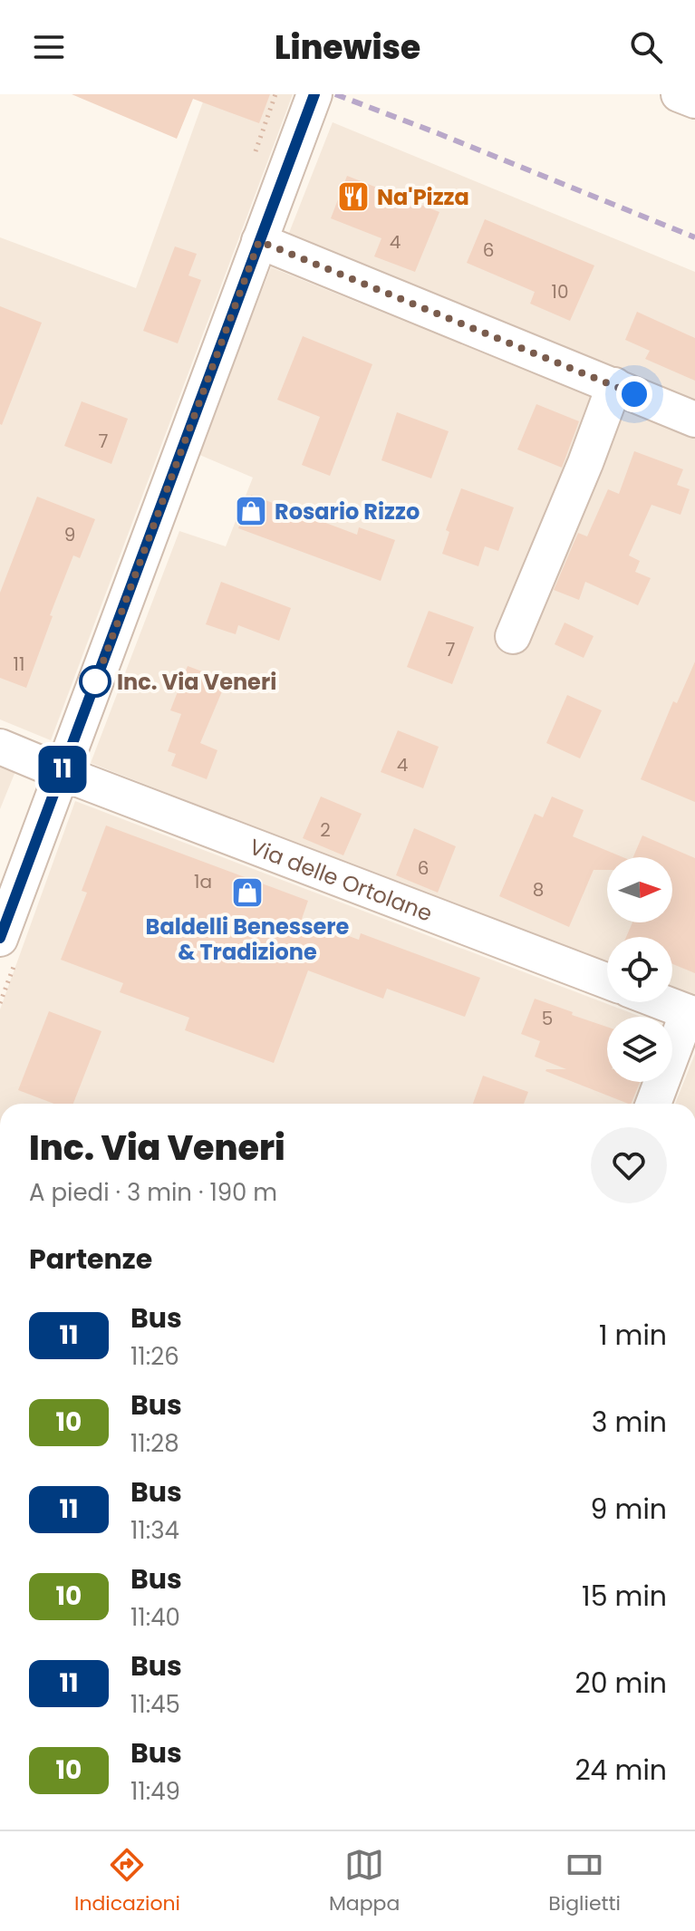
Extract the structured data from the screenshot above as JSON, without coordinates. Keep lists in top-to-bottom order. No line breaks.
{"streets":{"street":["Via delle Ortolane"]},"places":{"restaurant":["Na'Pizza"],"shop":["Rosario Rizzo","Baldelli Benessere & Tradizione"],"other":["Inc. Via Veneri"]},"lines":["bus line 11"],"house_numbers":["4","6","10","7","9","7","11","4","2","6","1a","8","5"],"north":"right","page":{"header":"Linewise","on_map":"11","heading":[["Inc. Via Veneri","A piedi · 3 min · 190 m"],"Partenze"],"list":[{"mark":"11","name":"Bus","note":"11:26","value":"1 min"},{"mark":"10","name":"Bus","note":"11:28","value":"3 min"},{"mark":"11","name":"Bus","note":"11:34","value":"9 min"},{"mark":"10","name":"Bus","note":"11:40","value":"15 min"},{"mark":"11","name":"Bus","note":"11:45","value":"20 min"},{"mark":"10","name":"Bus","note":"11:49","value":"24 min"}],"tabs":["Indicazioni","Mappa","Biglietti"]}}
